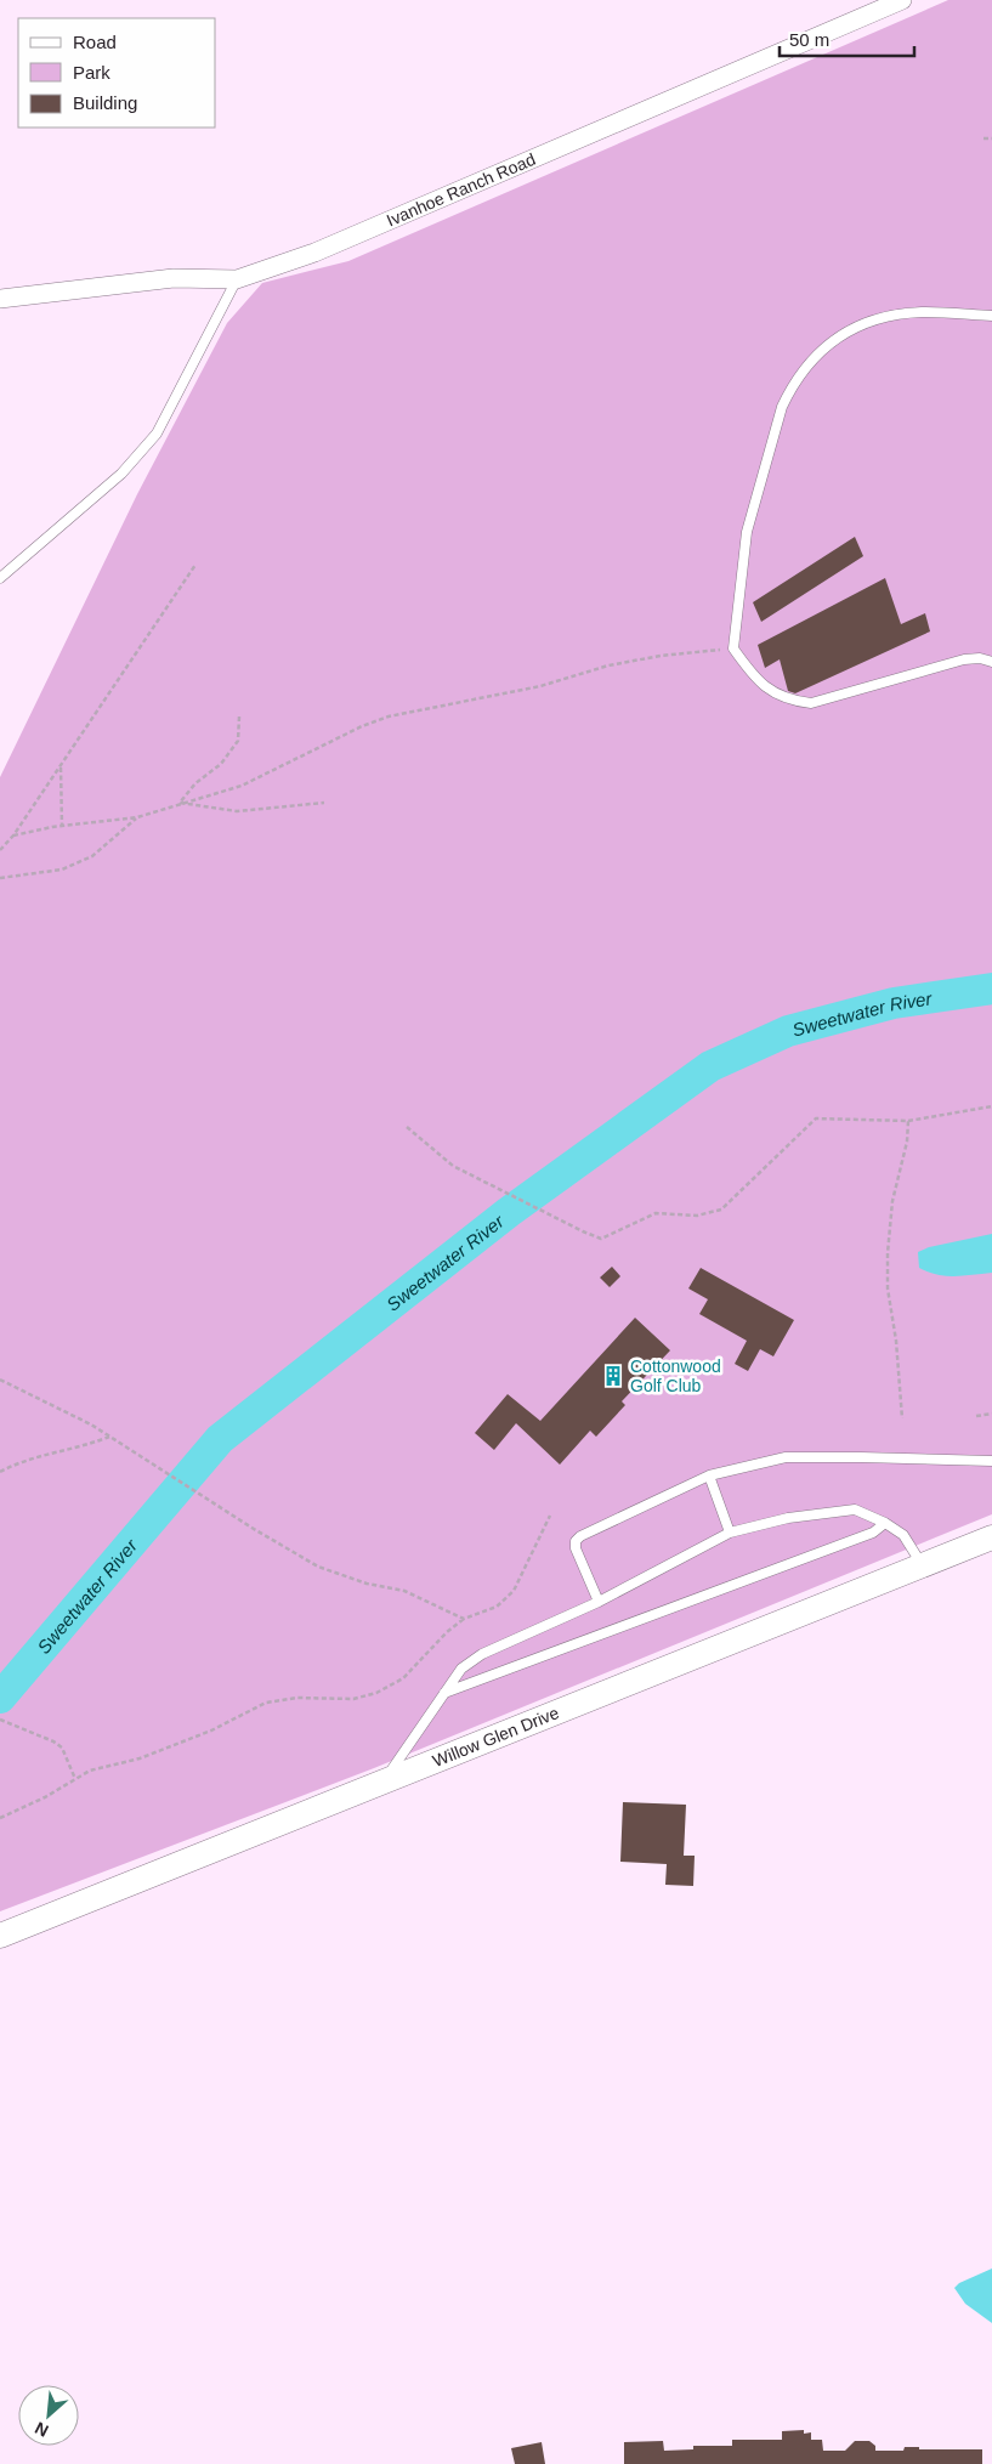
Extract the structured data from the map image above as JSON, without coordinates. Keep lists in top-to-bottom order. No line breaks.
{"streets":{"main road":["Willow Glen Drive"],"street":["Ivanhoe Ranch Road"]},"water":["Sweetwater River"],"places":{"building":["Cottonwood Golf Club"]},"legend":["Road","Park","Building"],"scale_bar":"50 m","north":"bottom left"}
